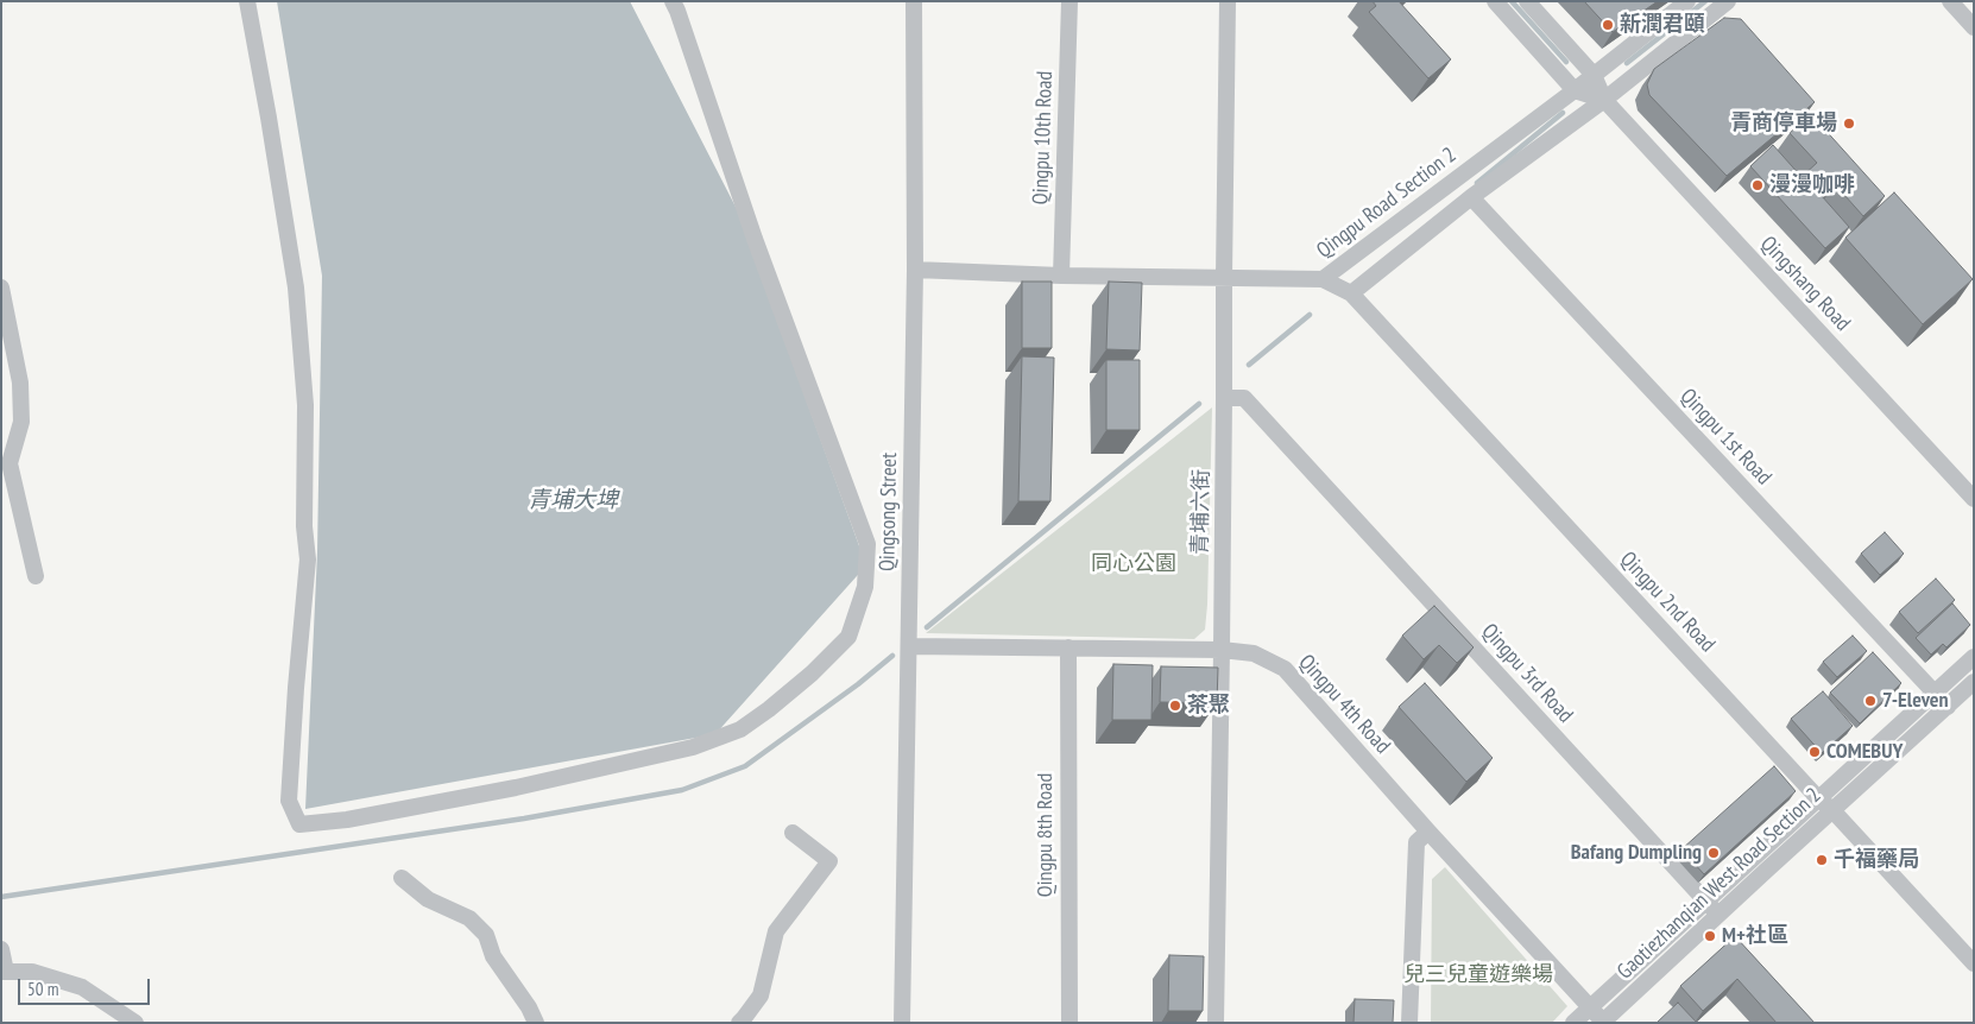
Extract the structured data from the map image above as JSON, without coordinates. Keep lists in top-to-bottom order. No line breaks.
{"streets":{"street":["Qingpu 10th Road","Qingpu Road Section 2","Qingshang Road","Qingpu 1st Road","Qingsong Street","青埔六街","Qingpu 2nd Road","Qingpu 3rd Road","Qingpu 4th Road","Qingpu 8th Road","Gaotiezhanqian West Road Section 2"]},"crossings":[["Qingpu 10th Road","Qingpu Road Section 2"],["Qingpu Road Section 2","Qingshang Road"],["Qingpu Road Section 2","Qingsong Street"],["Qingpu Road Section 2","青埔六街"],["Qingpu Road Section 2","Qingpu 2nd Road"],["Qingpu 1st Road","Gaotiezhanqian West Road Section 2"],["Qingsong Street","Qingpu 4th Road"],["青埔六街","Qingpu 3rd Road"],["青埔六街","Qingpu 4th Road"],["Qingpu 2nd Road","Gaotiezhanqian West Road Section 2"],["Qingpu 3rd Road","Gaotiezhanqian West Road Section 2"],["Qingpu 4th Road","Qingpu 8th Road"],["Qingpu 4th Road","Gaotiezhanqian West Road Section 2"]],"water":["青埔大埤"],"parks":["同心公園","兒三兒童遊樂場"],"places":["新潤君頤","青商停車場","漫漫咖啡","7-Eleven","茶聚","COMEBUY","Bafang Dumpling","千福藥局","M+社區"],"scale_bar":"50 m"}
